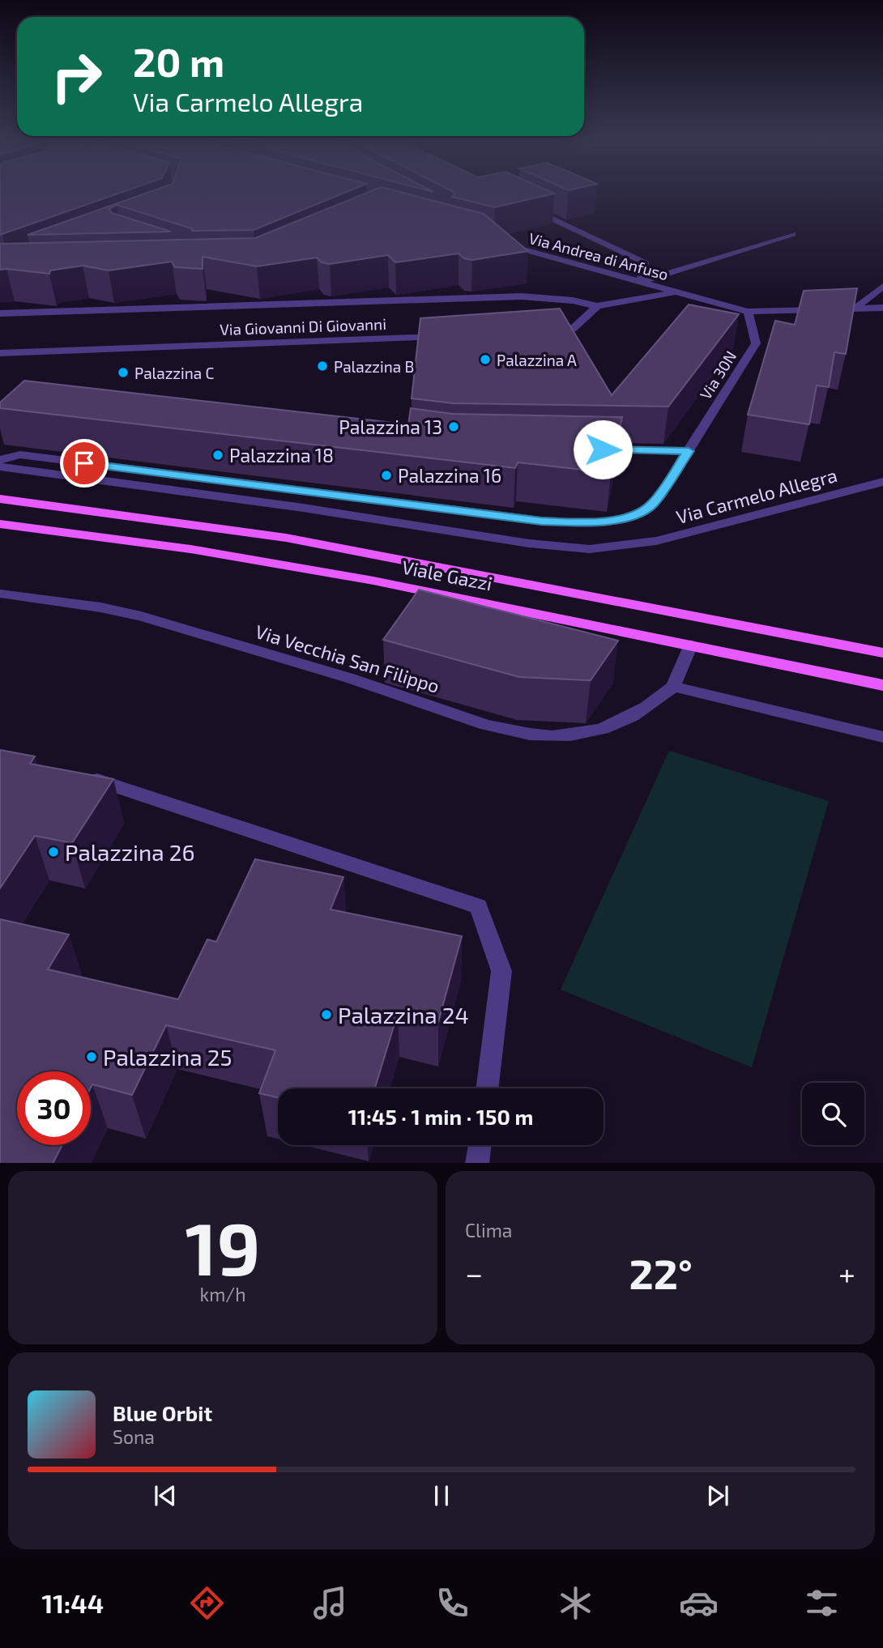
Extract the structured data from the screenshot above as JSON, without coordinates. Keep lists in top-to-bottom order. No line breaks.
{"streets":{"main road":["Viale Gazzi"],"street":["Via Andrea di Anfuso","Via Giovanni Di Giovanni","Via 30N","Via Carmelo Allegra","Via Vecchia San Filippo"]},"crossings":[["Via Andrea di Anfuso","Via Giovanni Di Giovanni"],["Via Giovanni Di Giovanni","Via 30N"],["Via 30N","Via Carmelo Allegra"],["Viale Gazzi","Via Vecchia San Filippo"]],"places":["Palazzina A","Palazzina B","Palazzina C","Palazzina 13","Palazzina 18","Palazzina 16","Palazzina 26","Palazzina 24","Palazzina 25"],"page":{"turn":["20 m","Via Carmelo Allegra"],"limit":"30","trip":"11:45 · 1 min · 150 m","tile":[["19","km/h"],"Clima"],"heat":["−","22°","+"],"song":["Blue Orbit","Sona"],"tabs":"11:44"}}
